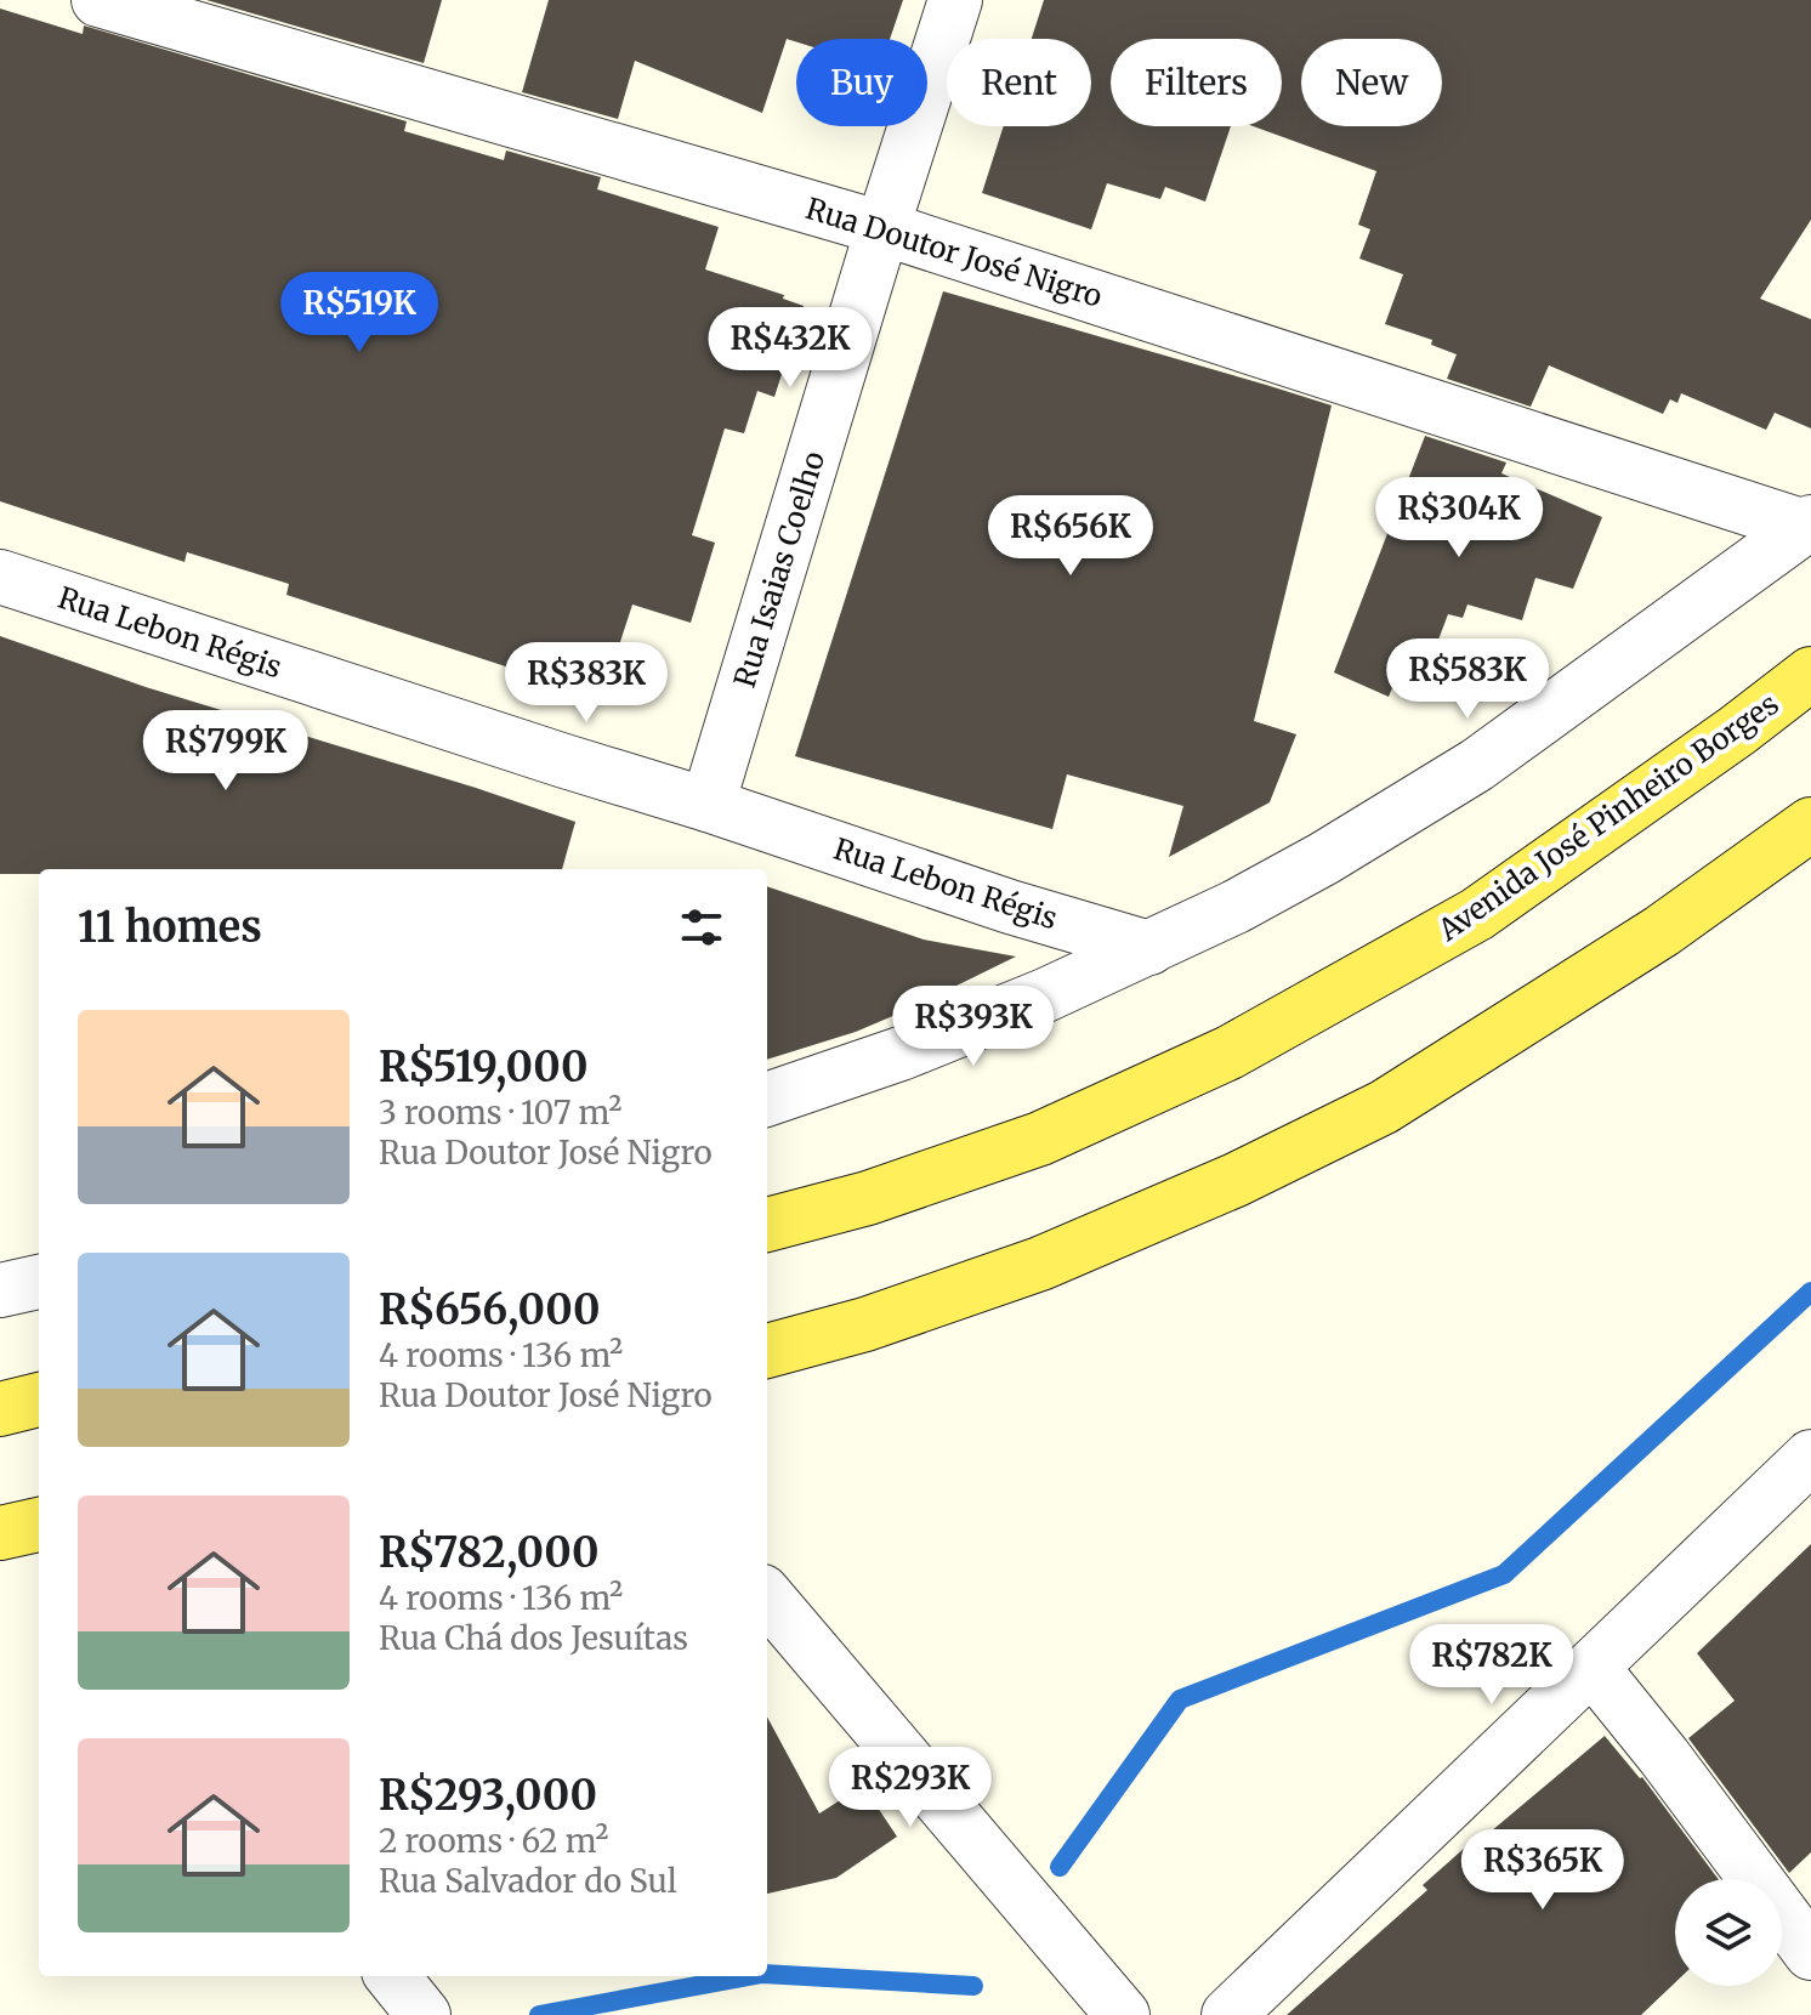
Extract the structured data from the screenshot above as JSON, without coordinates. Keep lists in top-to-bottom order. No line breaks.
{"streets":{"main road":["Avenida José Pinheiro Borges"],"street":["Rua Doutor José Nigro","Rua Isaias Coelho","Rua Lebon Régis"]},"crossings":[["Rua Doutor José Nigro","Rua Isaias Coelho"],["Rua Isaias Coelho","Rua Lebon Régis"]],"page":{"chip":["Buy","Rent","Filters","New"],"price":["R$519K","R$432K","R$304K","R$656K","R$583K","R$383K","R$799K","R$393K","R$782K","R$293K","R$365K"],"heading":"11 homes","list":[{"name":"R$519,000","note":"3 rooms · 107 m² · Rua Doutor José Nigro"},{"name":"R$656,000","note":"4 rooms · 136 m² · Rua Doutor José Nigro"},{"name":"R$782,000","note":"4 rooms · 136 m² · Rua Chá dos Jesuítas"},{"name":"R$293,000","note":"2 rooms · 62 m² · Rua Salvador do Sul"}]}}
